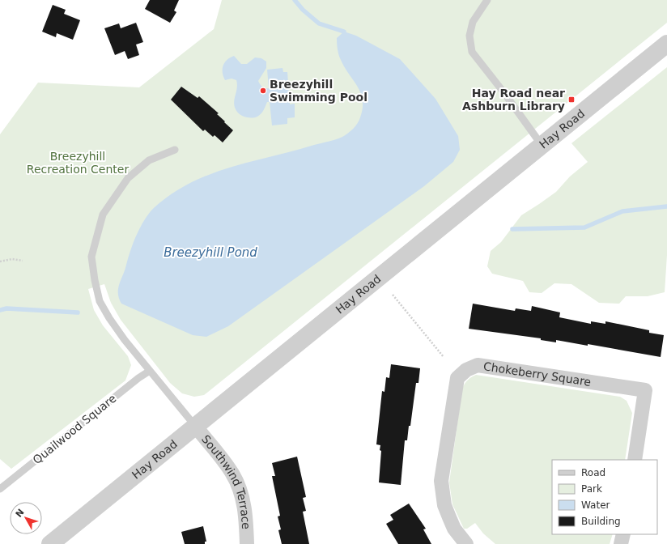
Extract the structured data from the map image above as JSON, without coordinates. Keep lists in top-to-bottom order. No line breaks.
{"streets":{"street":["Hay Road","Chokeberry Square","Southwind Terrace"],"lane":["Quailwood Square"]},"crossings":[["Hay Road","Southwind Terrace"]],"water":["Breezyhill Pond"],"parks":["Breezyhill Recreation Center"],"places":{"other":["Breezyhill Swimming Pool"],"transit":["Hay Road near Ashburn Library"]},"legend":["Road","Park","Water","Building"],"north":"top left"}
